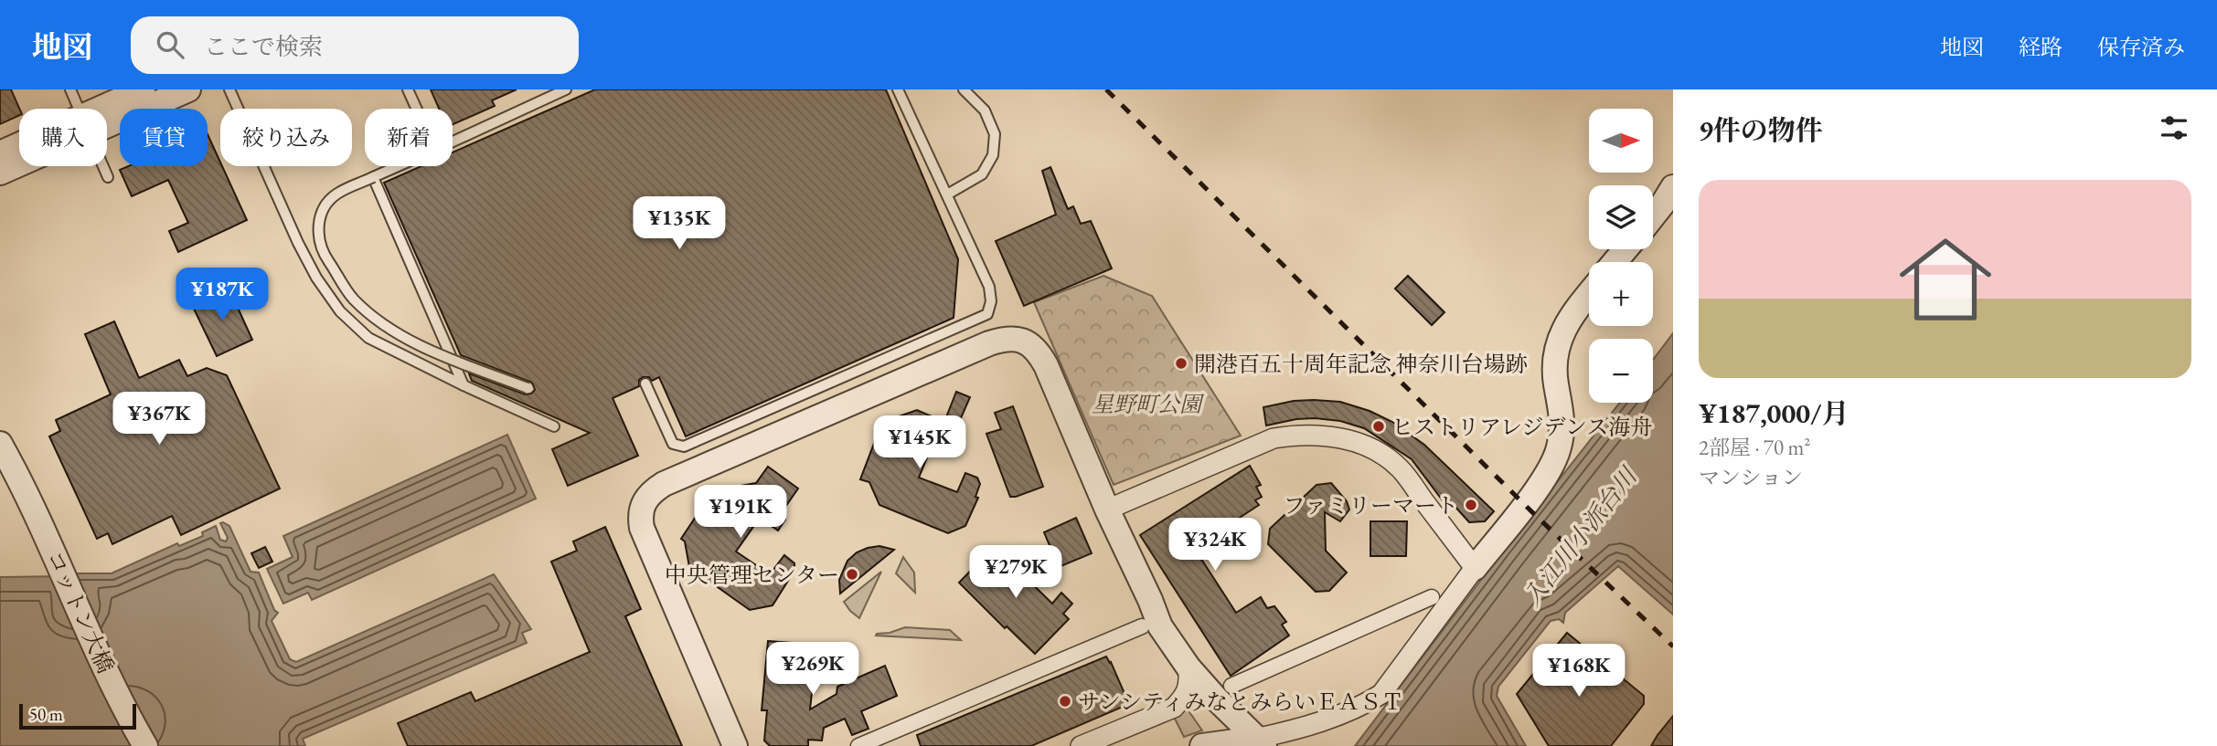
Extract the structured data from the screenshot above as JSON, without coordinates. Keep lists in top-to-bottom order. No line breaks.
{"streets":{"street":["コットン大橋"]},"water":["入江川小派台川"],"parks":["星野町公園"],"places":["開港百五十周年記念 神奈川台場跡","ヒストリアレジデンス海舟","ファミリーマート","中央管理センター","サンシティみなとみらいＥＡＳＴ"],"scale_bar":"50 m","north":"right","page":{"header":"地図","search":"ここで検索","nav":["地図","経路","保存済み"],"heading":"9件の物件","map_buttons":["+","−"],"chip":["購入","賃貸","絞り込み","新着"],"list":[{"name":"¥187,000/月","note":"2部屋 · 70 m² · マンション"}],"price":["¥135K","¥187K","¥367K","¥145K","¥191K","¥324K","¥279K","¥269K","¥168K"],"scale":"50 m"}}
